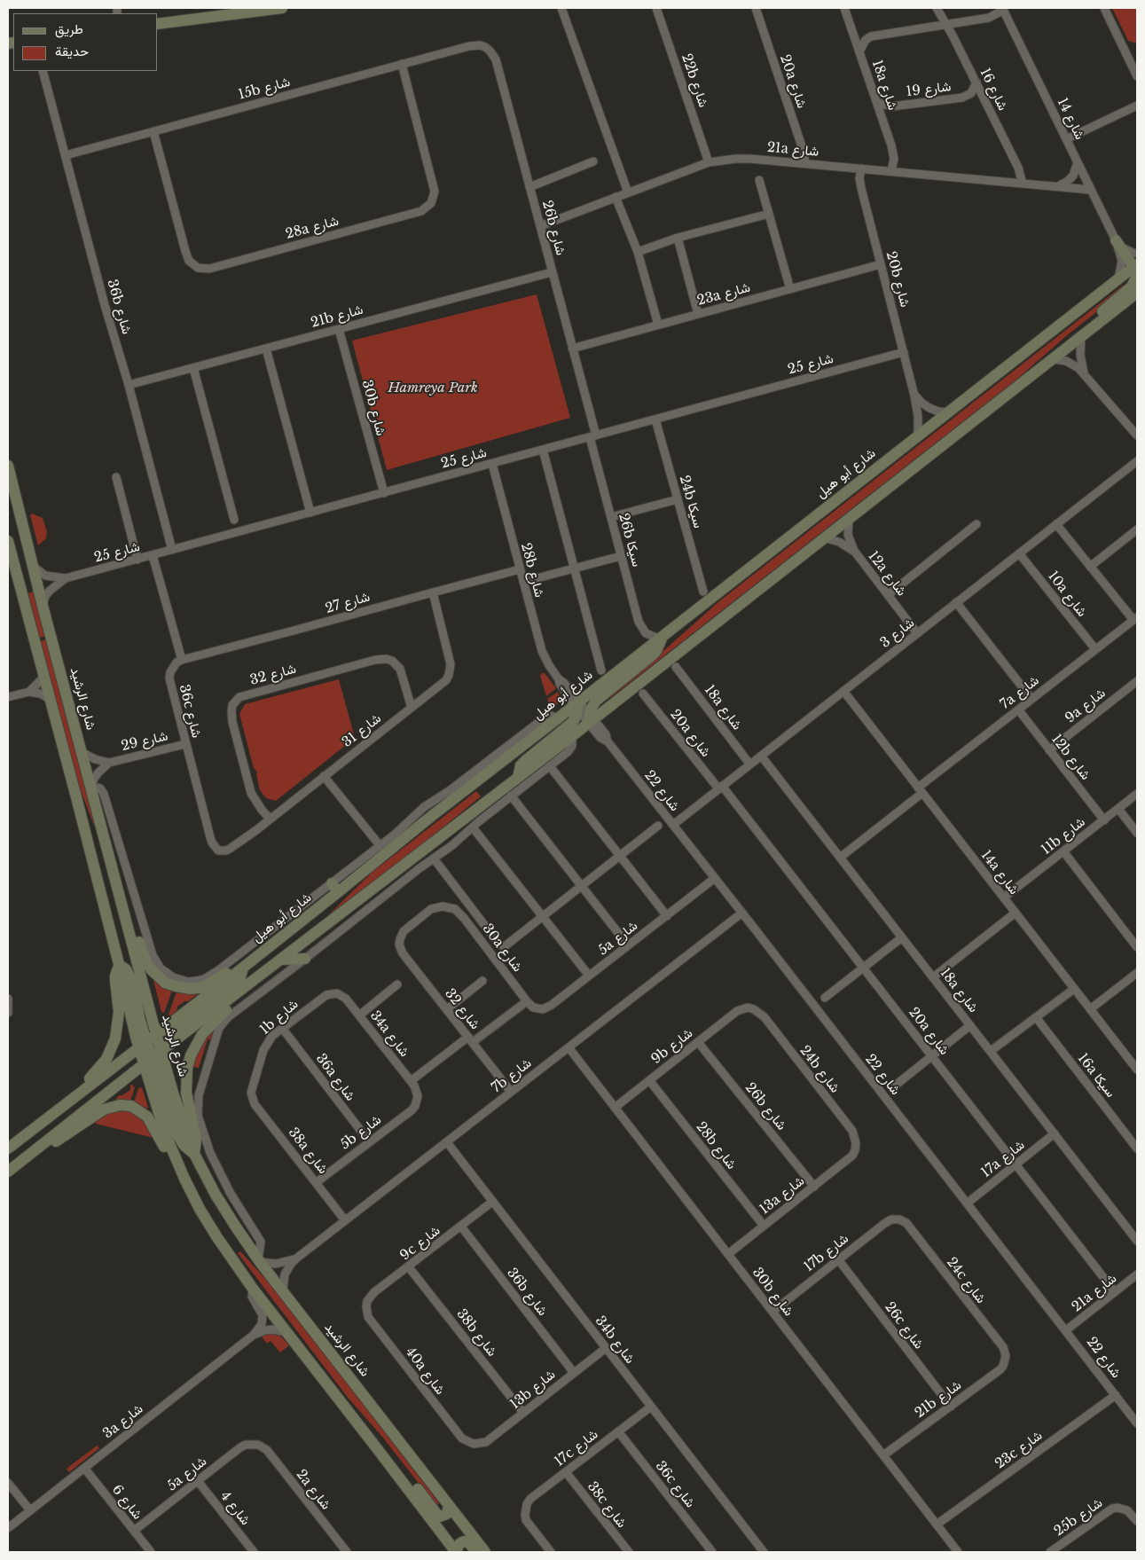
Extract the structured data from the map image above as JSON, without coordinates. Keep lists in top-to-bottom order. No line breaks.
{"streets":{"main road":["شارع أبو هيل","شارع الرشيد"],"street":["22b شارع","20a شارع","18a شارع","15b شارع","شارع 19","شارع 16","شارع 14","21a شارع","28a شارع","26b شارع","20b شارع","23a شارع","36b شارع","21b شارع","شارع 25","30b شارع","24b سيكا","26b سيكا","28b شارع","12a شارع","10a شارع","شارع 27","شارع 3","شارع 32","7a شارع","9a شارع","36c شارع","شارع 31","شارع 29","12b شارع","شارع 22","11b شارع","14a شارع","5a شارع","30a شارع","1b شارع","34a شارع","9b شارع","24b شارع","7b شارع","16a سيكا","36a شارع","5b شارع","38a شارع","17a شارع","13a شارع","9c شارع","17b شارع","24c شارع","26c شارع","38b شارع","34b شارع","40a شارع","13b شارع","3a شارع","17c شارع","23c شارع","2a شارع","شارع 6","38c شارع","شارع 4","25b شارع"]},"crossings":[["22b شارع","21a شارع"],["20a شارع","21a شارع"],["20a شارع","شارع 3"],["20a شارع","17a شارع"],["18a شارع","شارع 19"],["18a شارع","21a شارع"],["18a شارع","شارع 3"],["18a شارع","7a شارع"],["18a شارع","17a شارع"],["15b شارع","28a شارع"],["15b شارع","26b شارع"],["15b شارع","36b شارع"],["شارع 19","شارع 16"],["شارع 16","21a شارع"],["شارع 14","21a شارع"],["شارع 14","شارع أبو هيل"],["21a شارع","26b شارع"],["21a شارع","20b شارع"],["21a شارع","شارع 22"],["26b شارع","23a شارع"],["26b شارع","21b شارع"],["26b شارع","شارع 25"],["26b شارع","26b سيكا"],["26b شارع","9b شارع"],["26b شارع","13a شارع"],["20b شارع","23a شارع"],["20b شارع","شارع 25"],["20b شارع","شارع أبو هيل"],["36b شارع","21b شارع"],["36b شارع","شارع 25"],["36b شارع","9c شارع"],["36b شارع","13b شارع"],["21b شارع","30b شارع"],["21b شارع","24c شارع"],["21b شارع","26c شارع"],["شارع 25","30b شارع"],["شارع 25","24b سيكا"],["شارع 25","26b سيكا"],["شارع 25","28b شارع"],["شارع 25","شارع الرشيد"],["30b شارع","9b شارع"],["30b شارع","7b شارع"],["30b شارع","13a شارع"],["30b شارع","17b شارع"],["30b شارع","23c شارع"],["شارع أبو هيل","26b سيكا"],["شارع أبو هيل","28b شارع"],["شارع أبو هيل","شارع 22"],["28b شارع","شارع 27"],["28b شارع","شارع 22"],["28b شارع","9b شارع"],["28b شارع","13a شارع"],["12a شارع","شارع 3"],["10a شارع","شارع 3"],["10a شارع","7a شارع"],["شارع 27","36c شارع"],["شارع 27","شارع 31"],["شارع 3","شارع 22"],["شارع 3","14a شارع"],["شارع 32","شارع 31"],["شارع 32","30a شارع"],["شارع 32","7b شارع"],["7a شارع","12b شارع"],["7a شارع","14a شارع"],["شارع الرشيد","شارع 29"],["شارع الرشيد","7b شارع"],["9a شارع","12b شارع"],["36c شارع","شارع 31"],["36c شارع","شارع 29"],["36c شارع","17c شارع"],["12b شارع","11b شارع"],["شارع 22","5a شارع"],["شارع 22","7b شارع"],["شارع 22","17a شارع"],["شارع 22","23c شارع"],["11b شارع","14a شارع"],["5a شارع","30a شارع"],["5a شارع","2a شارع"],["5a شارع","شارع 6"],["5a شارع","شارع 4"],["1b شارع","34a شارع"],["1b شارع","36a شارع"],["1b شارع","38a شارع"],["34a شارع","5b شارع"],["9b شارع","24b شارع"],["24b شارع","13a شارع"],["7b شارع","38a شارع"],["7b شارع","34b شارع"],["36a شارع","5b شارع"],["5b شارع","38a شارع"],["9c شارع","38b شارع"],["9c شارع","34b شارع"],["9c شارع","40a شارع"],["17b شارع","24c شارع"],["17b شارع","26c شارع"],["38b شارع","13b شارع"],["34b شارع","13b شارع"],["34b شارع","17c شارع"],["40a شارع","13b شارع"],["3a شارع","شارع 6"],["17c شارع","38c شارع"]],"parks":["Hamreya Park"],"legend":["طريق","حديقة"]}
